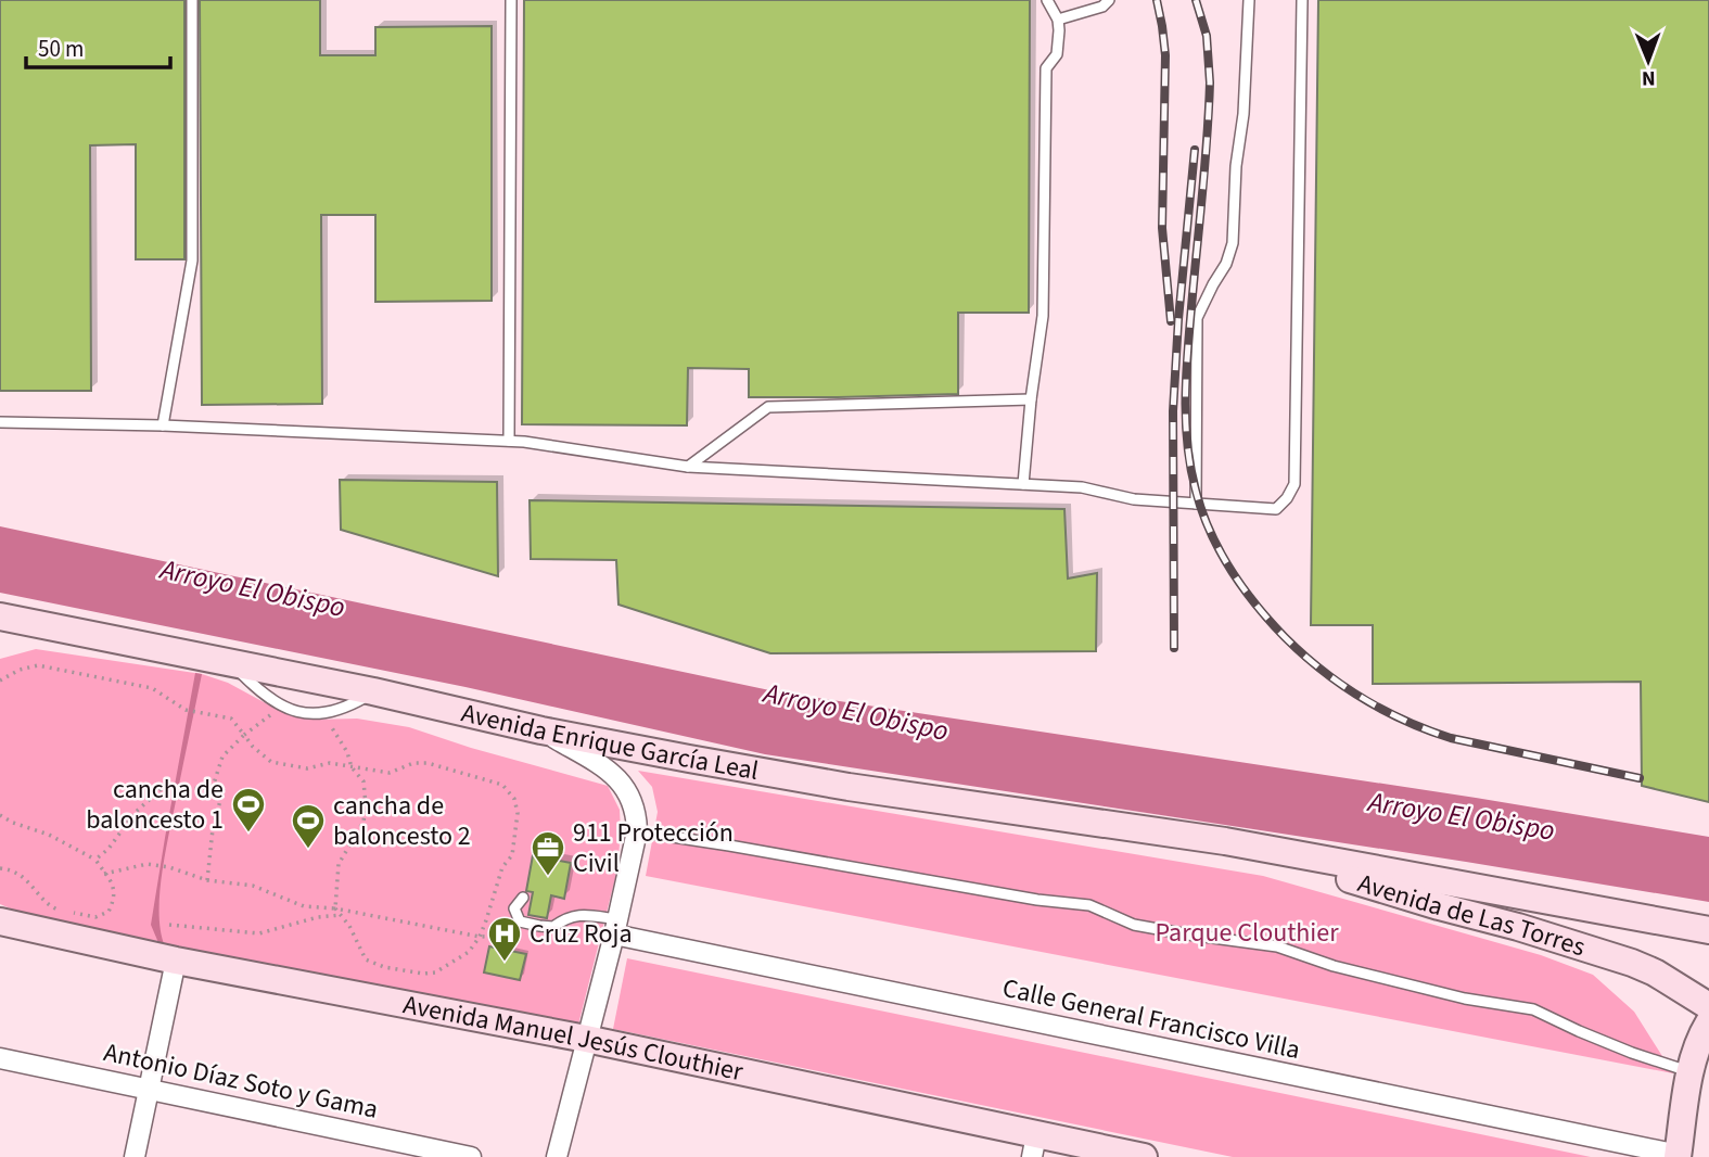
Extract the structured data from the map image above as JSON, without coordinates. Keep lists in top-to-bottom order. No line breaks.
{"streets":{"street":["Avenida Enrique García Leal","Avenida de Las Torres","Calle General Francisco Villa","Avenida Manuel Jesús Clouthier","Antonio Díaz Soto y Gama"]},"crossings":[["Avenida Enrique García Leal","Avenida de Las Torres"]],"water":["Arroyo El Obispo"],"parks":["Parque Clouthier"],"places":{"sports":["cancha de baloncesto 1","cancha de baloncesto 2"],"office":["911 Protección Civil"],"hospital":["Cruz Roja"]},"scale_bar":"50 m","north":"bottom"}
